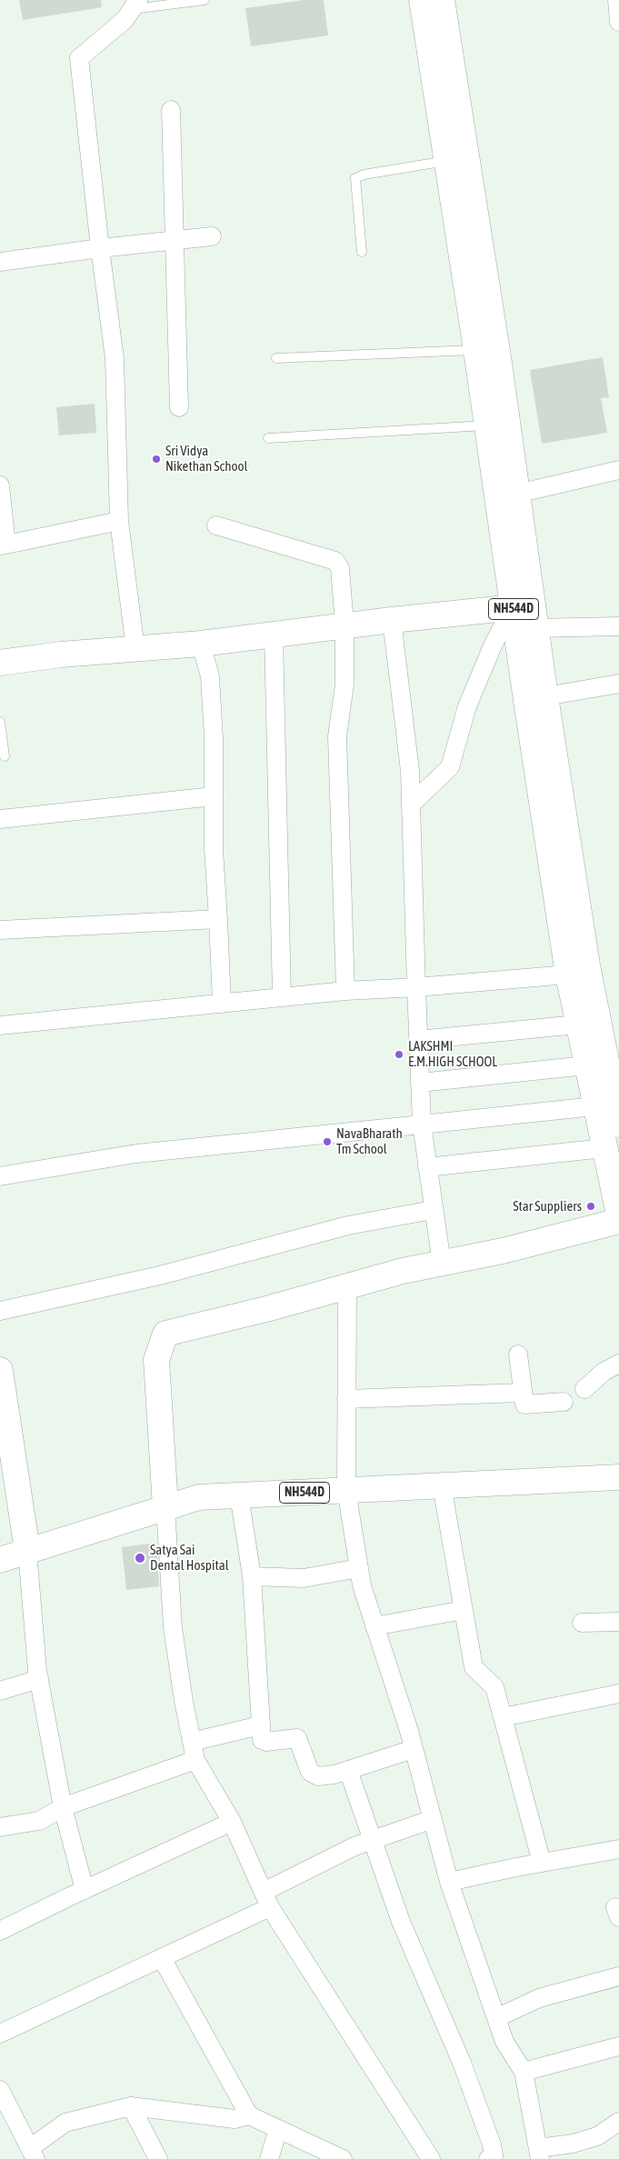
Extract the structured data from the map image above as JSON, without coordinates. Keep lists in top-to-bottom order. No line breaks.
{"streets":{"main road":["NH544D"]},"places":["Sri Vidya Nikethan School","LAKSHMI E.M.HIGH SCHOOL","NavaBharath Tm School","Star Suppliers","Satya Sai Dental Hospital"]}
